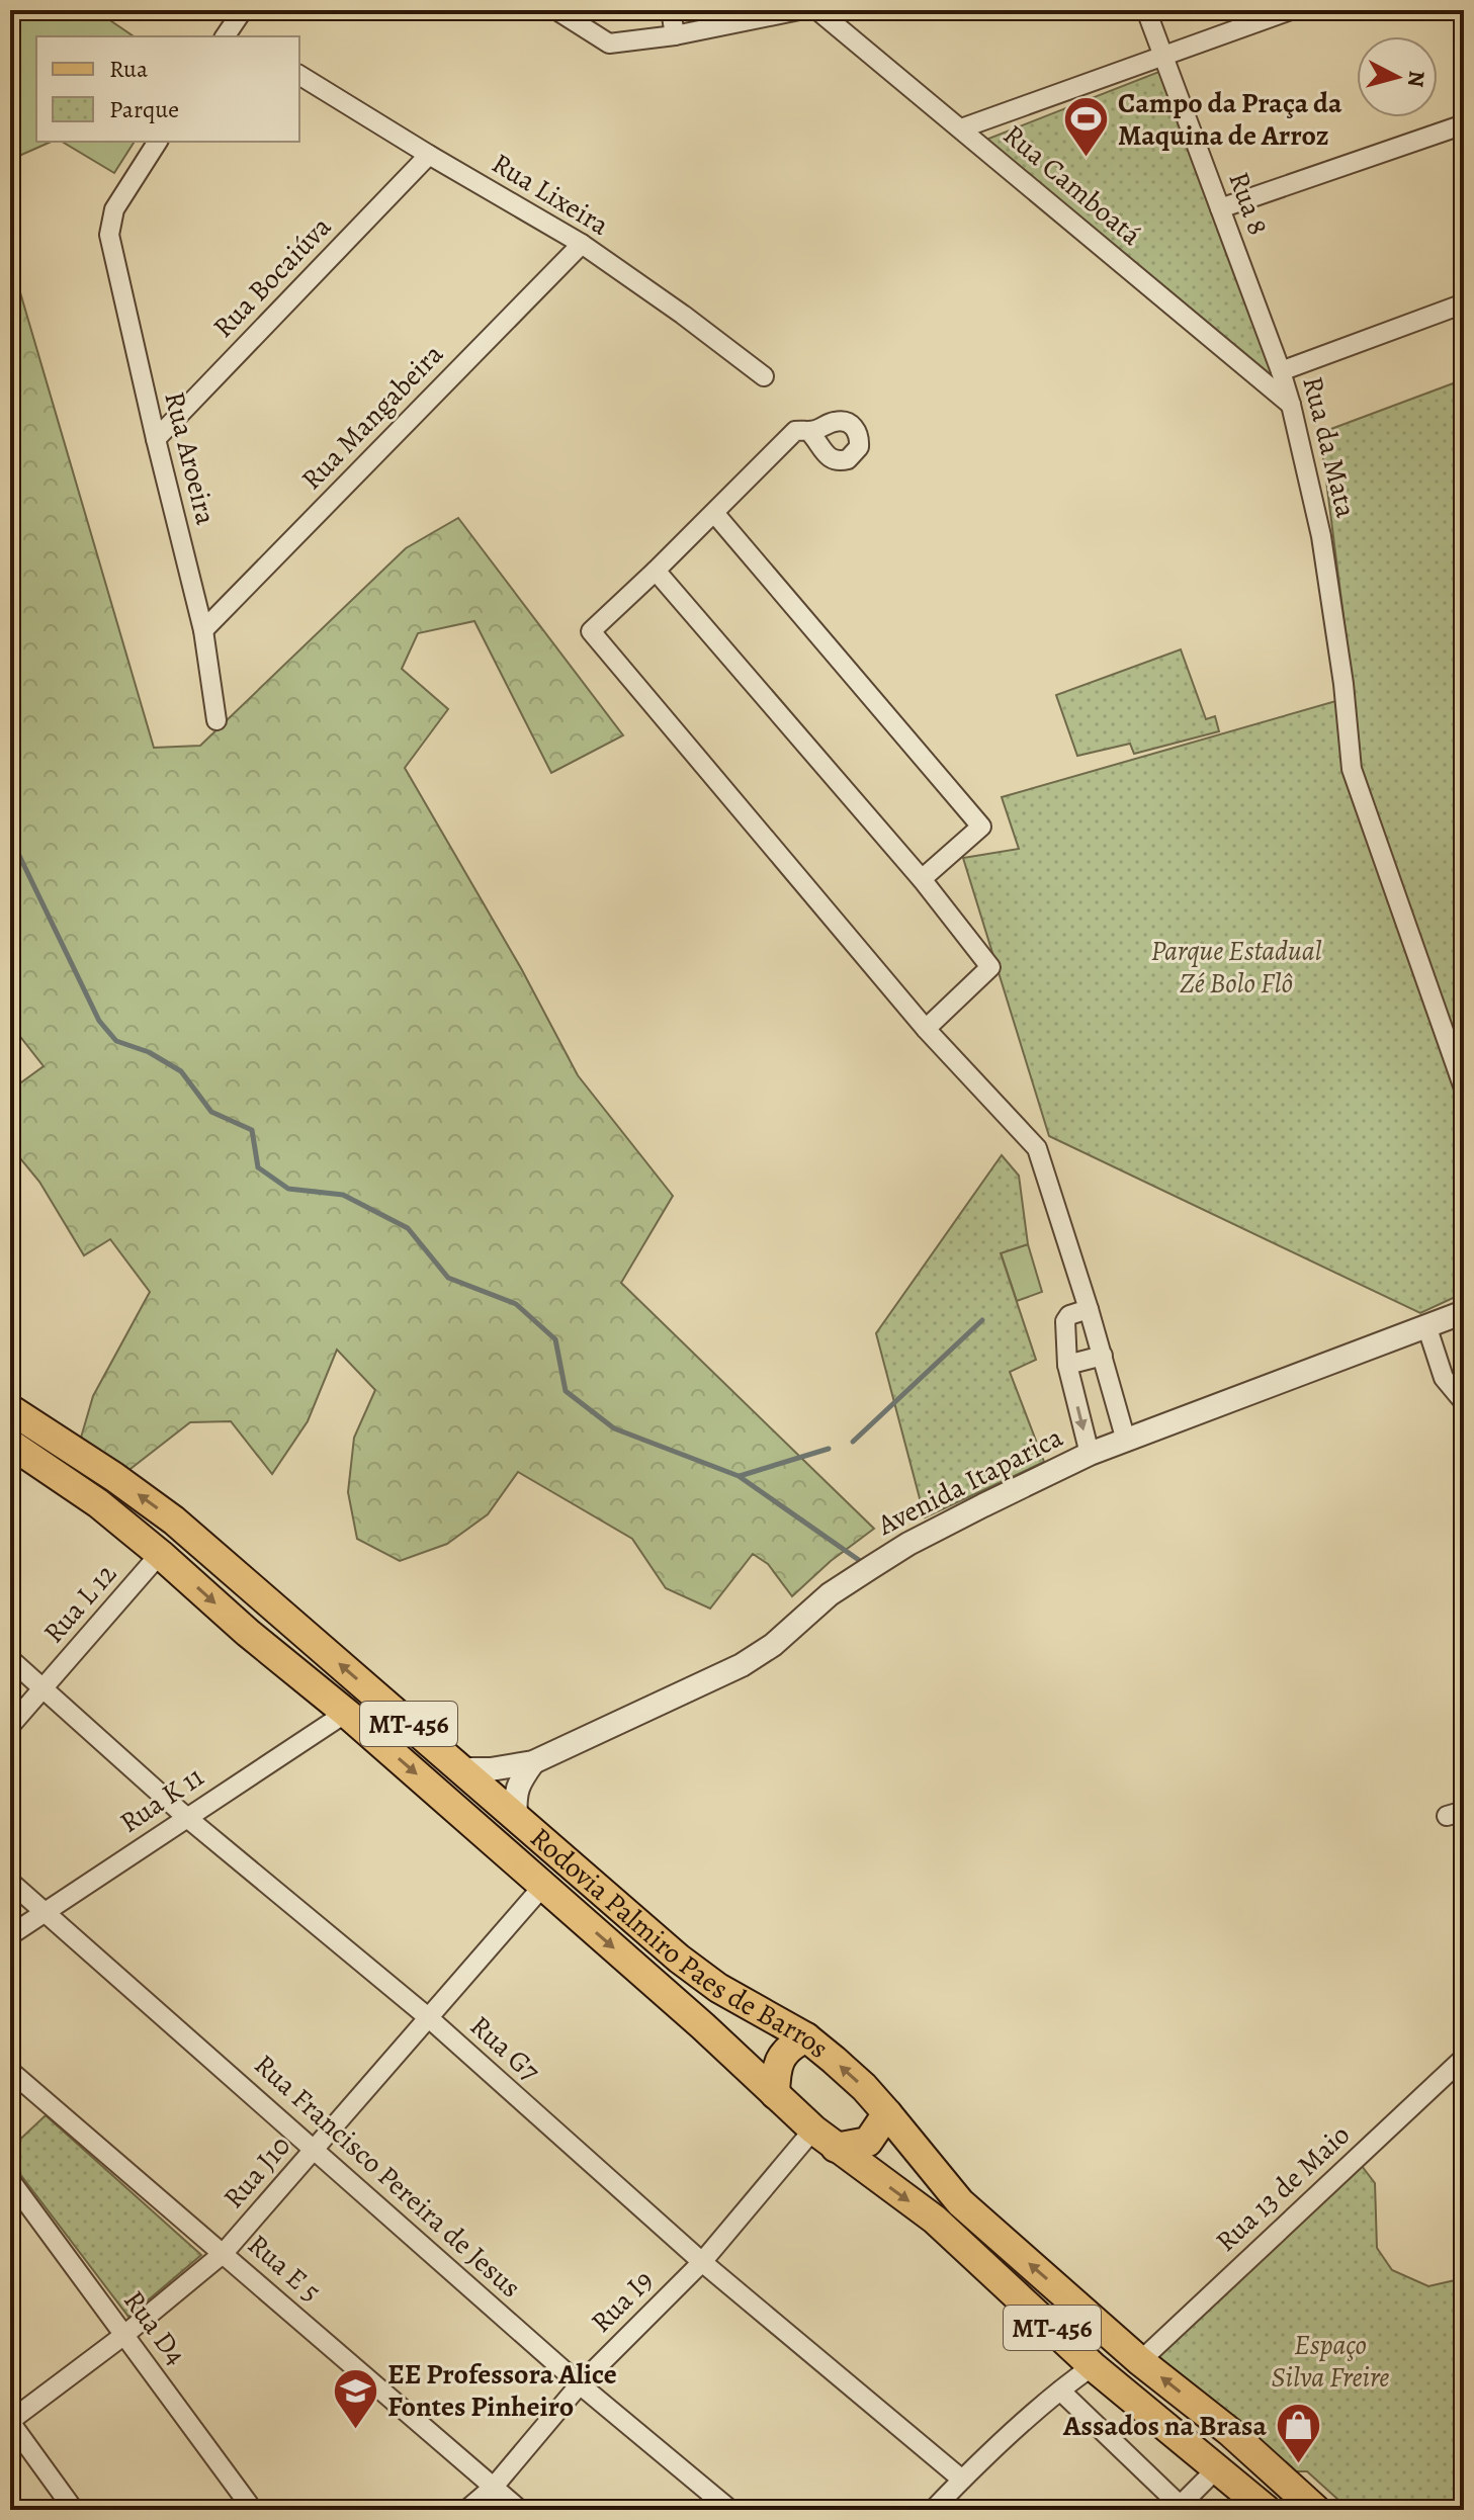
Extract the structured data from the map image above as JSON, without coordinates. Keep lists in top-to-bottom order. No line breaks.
{"streets":{"main road":["MT-456","Rodovia Palmiro Paes de Barros"],"street":["Rua Camboatá","Rua Lixeira","Rua 8","Rua Bocaiúva","Rua Mangabeira","Rua da Mata","Rua Aroeira","Avenida Itaparica","Rua L 12","Rua K 11","Rua G7","Rua J10","Rua Francisco Pereira de Jesus","Rua 13 de Maio","Rua E 5","Rua I9","Rua D4"]},"crossings":[["Rua Camboatá","Rua da Mata"],["Rua Lixeira","Rua Bocaiúva"],["Rua Lixeira","Rua Mangabeira"],["Rua 8","Rua da Mata"],["Rua Bocaiúva","Rua Aroeira"],["Rua Mangabeira","Rua Aroeira"],["Avenida Itaparica","Rodovia Palmiro Paes de Barros"],["Rua L 12","Rodovia Palmiro Paes de Barros"],["Rua L 12","Rua G7"],["Rua K 11","Rodovia Palmiro Paes de Barros"],["Rua K 11","Rua G7"],["Rua K 11","Rua Francisco Pereira de Jesus"],["Rodovia Palmiro Paes de Barros","Rua J10"],["Rodovia Palmiro Paes de Barros","Rua 13 de Maio"],["Rodovia Palmiro Paes de Barros","Rua I9"],["Rua G7","Rua J10"],["Rua G7","Rua I9"],["Rua J10","Rua Francisco Pereira de Jesus"],["Rua J10","Rua E 5"],["Rua J10","Rua D4"],["Rua Francisco Pereira de Jesus","Rua I9"],["Rua E 5","Rua I9"]],"parks":["Parque Estadual Zé Bolo Flô","Espaço Silva Freire"],"places":{"sports":["Campo da Praça da Maquina de Arroz"],"school or university":["EE Professora Alice Fontes Pinheiro"],"shop":["Assados na Brasa"]},"legend":["Rua","Parque"],"north":"right"}
